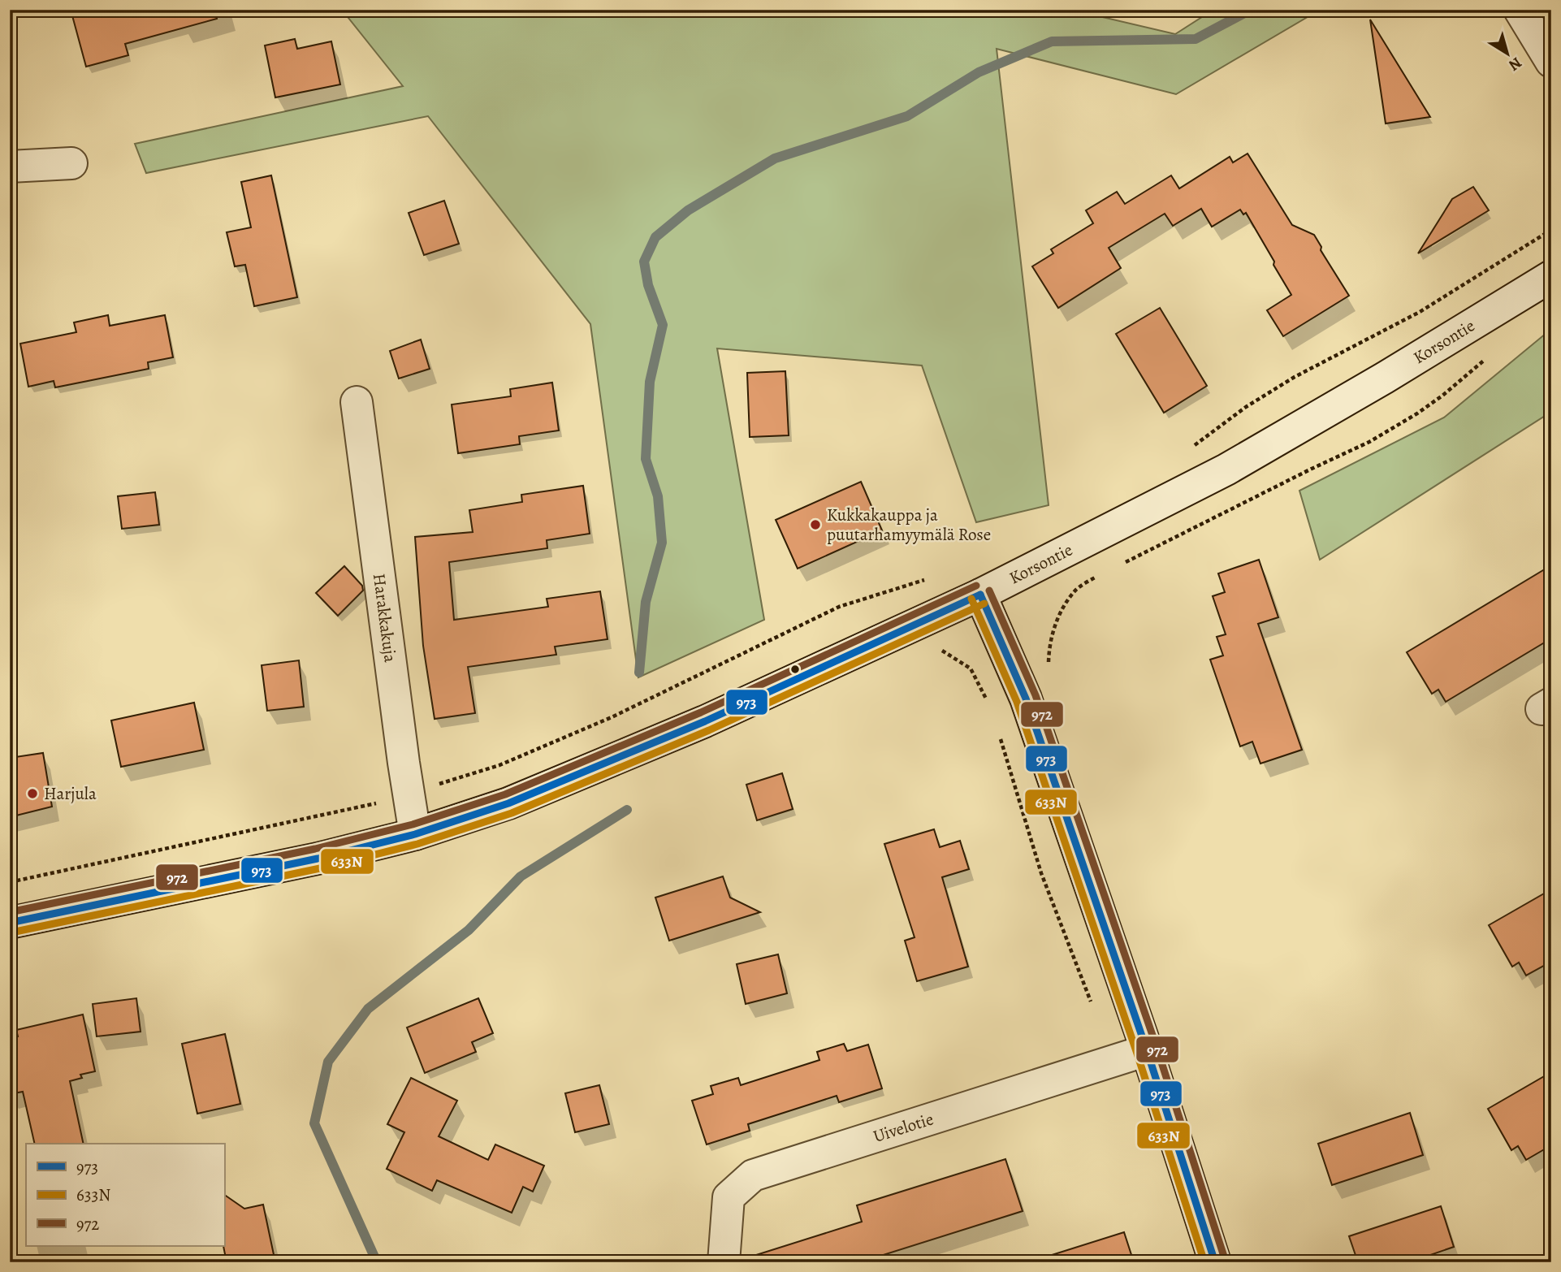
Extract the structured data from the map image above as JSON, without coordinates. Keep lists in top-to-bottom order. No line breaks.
{"streets":{"main road":["Korsontie","Harakkakuja","Uivelotie"]},"crossings":[["Korsontie","Harakkakuja"]],"places":["Kukkakauppa ja puutarhamyymälä Rose","Harjula"],"lines":["transit line 972","transit line 973","transit line 633N"],"legend":["973","633N","972"],"north":"bottom right"}
